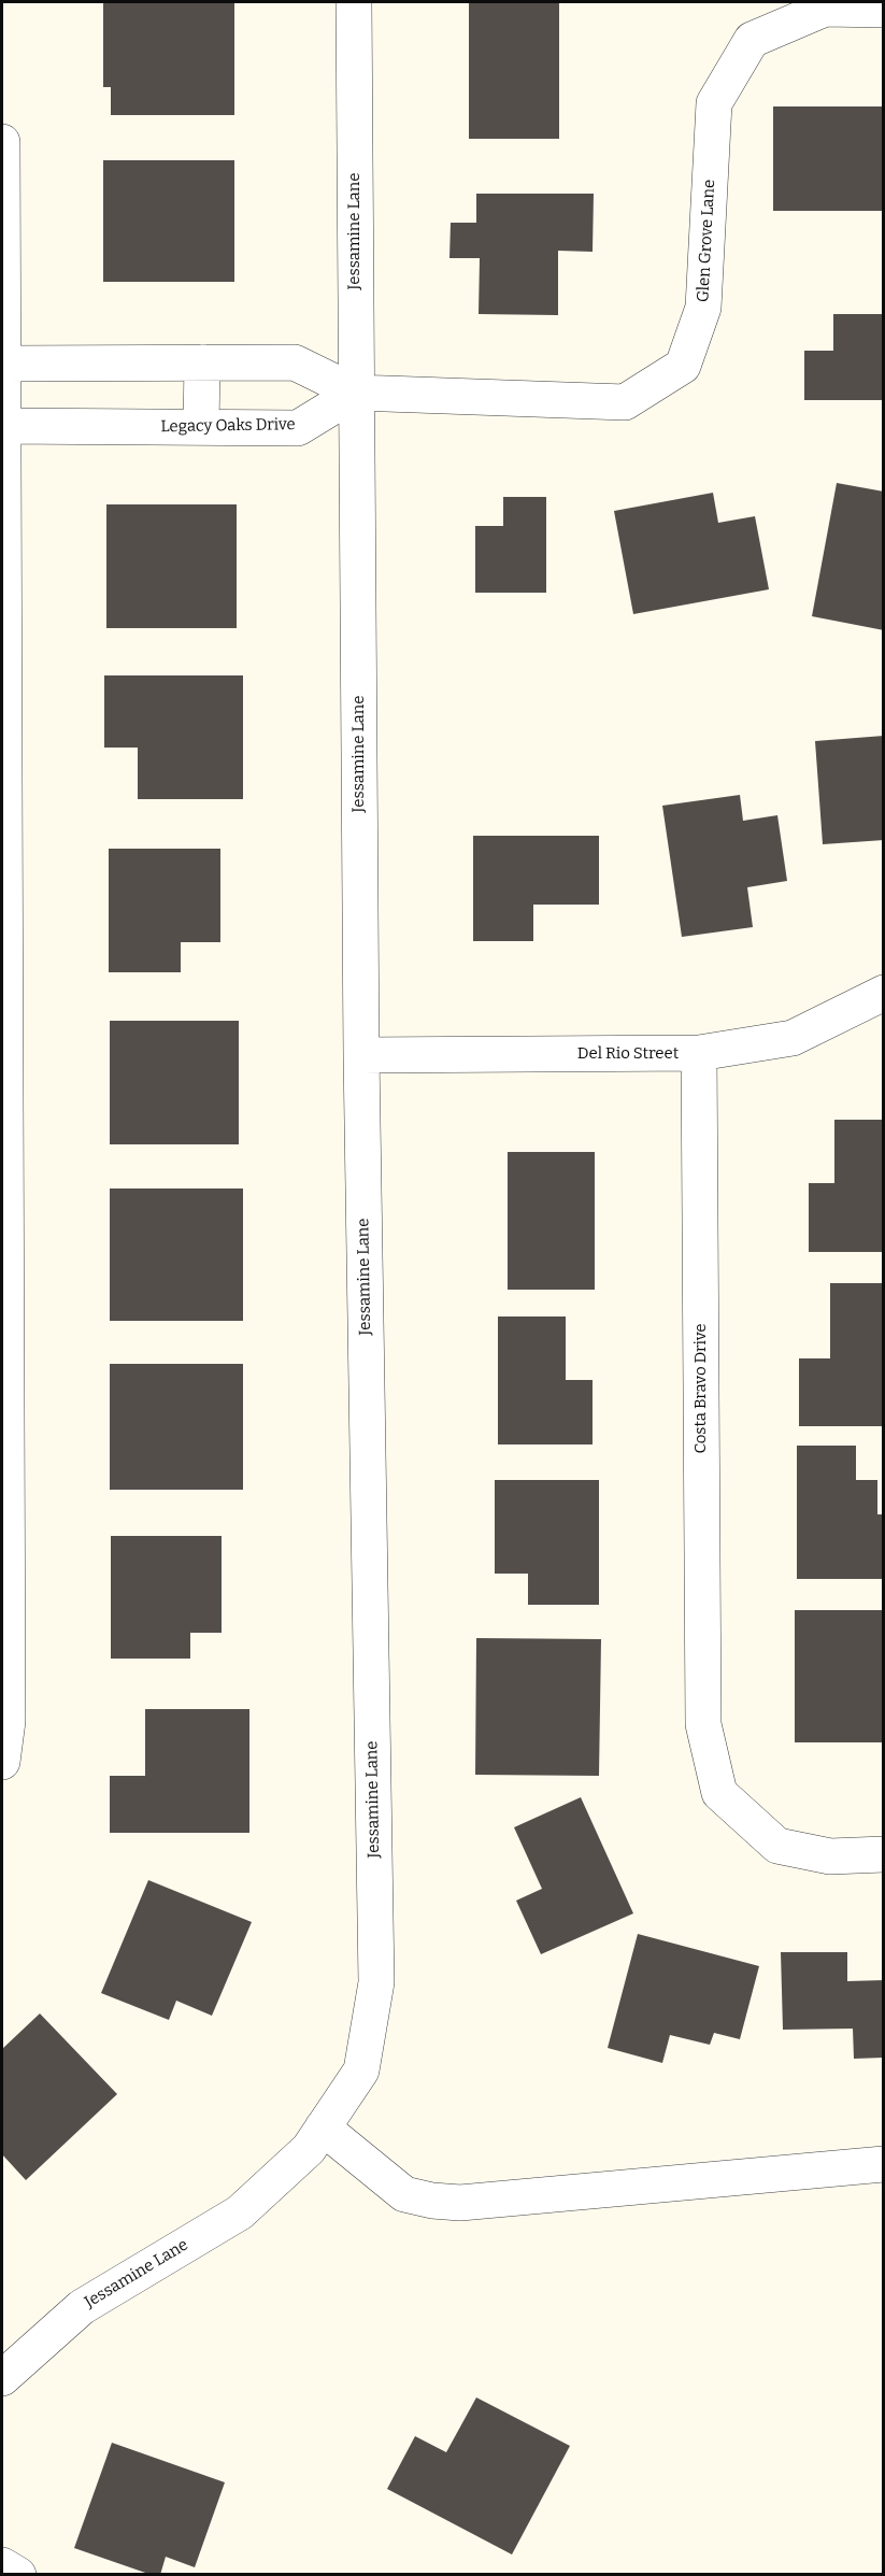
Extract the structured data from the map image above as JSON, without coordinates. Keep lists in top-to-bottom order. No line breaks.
{"streets":{"street":["Jessamine Lane","Glen Grove Lane","Legacy Oaks Drive","Del Rio Street","Costa Bravo Drive"]},"crossings":[["Jessamine Lane","Glen Grove Lane"],["Jessamine Lane","Legacy Oaks Drive"],["Jessamine Lane","Del Rio Street"],["Glen Grove Lane","Legacy Oaks Drive"],["Del Rio Street","Costa Bravo Drive"]]}
